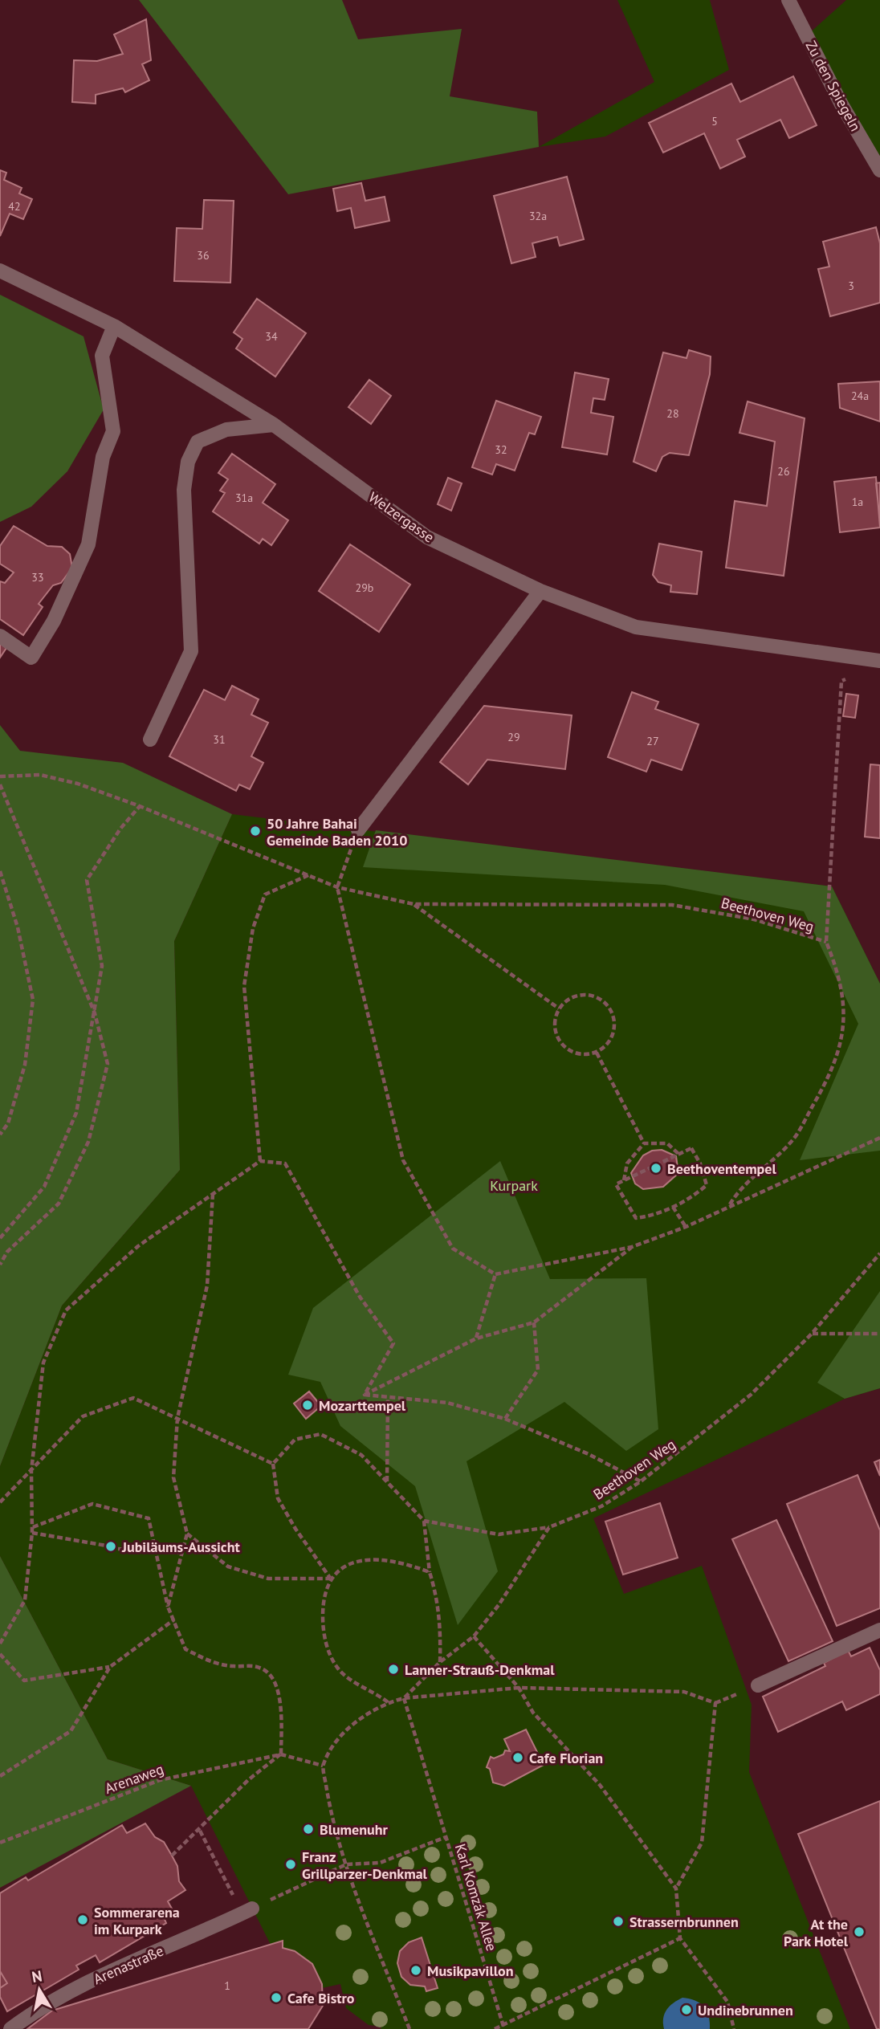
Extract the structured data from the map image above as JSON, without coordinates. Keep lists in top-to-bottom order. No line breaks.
{"streets":{"street":["Zu den Spiegeln","Welzergasse","Arenastraße"],"path":["Beethoven Weg","Arenaweg","Karl Komzák Allee"]},"parks":["Kurpark"],"places":["50 Jahre Bahai Gemeinde Baden 2010","Beethoventempel","Mozarttempel","Jubiläums-Aussicht","Lanner-Strauß-Denkmal","Cafe Florian","Blumenuhr","Franz Grillparzer-Denkmal","Sommerarena im Kurpark","Strassernbrunnen","At the Park Hotel","Musikpavillon","Cafe Bistro","Undinebrunnen"],"house_numbers":["5","42","32a","36","3","34","24a","28","32","26","31a","1a","33","29b","29","31","27","1"],"north":"top"}
